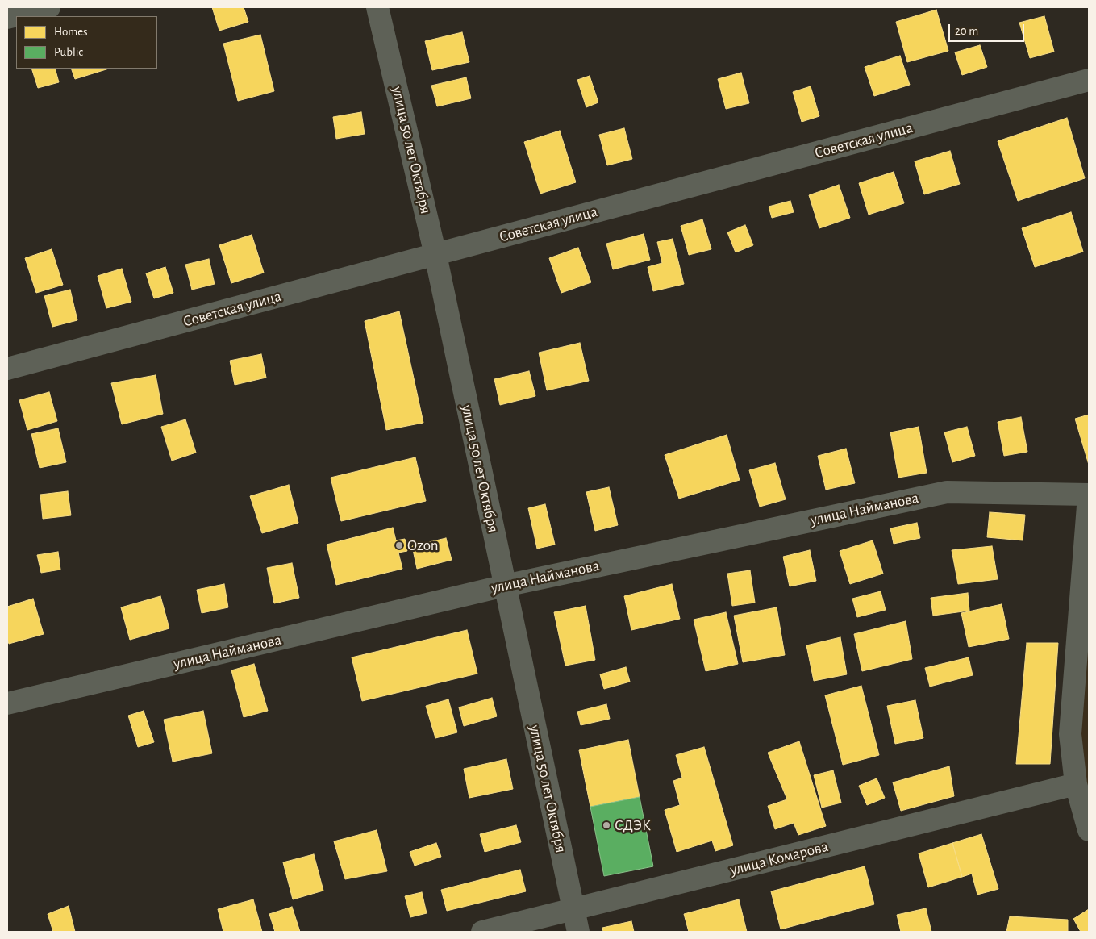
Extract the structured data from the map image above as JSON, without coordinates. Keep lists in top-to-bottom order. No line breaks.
{"streets":{"street":["Советская улица","улица 50 лет Октября","улица Найманова","улица Комарова"]},"crossings":[["Советская улица","улица 50 лет Октября"],["улица 50 лет Октября","улица Найманова"],["улица 50 лет Октября","улица Комарова"]],"places":["Ozon","СДЭК"],"legend":["Homes","Public"],"scale_bar":"20 m"}
